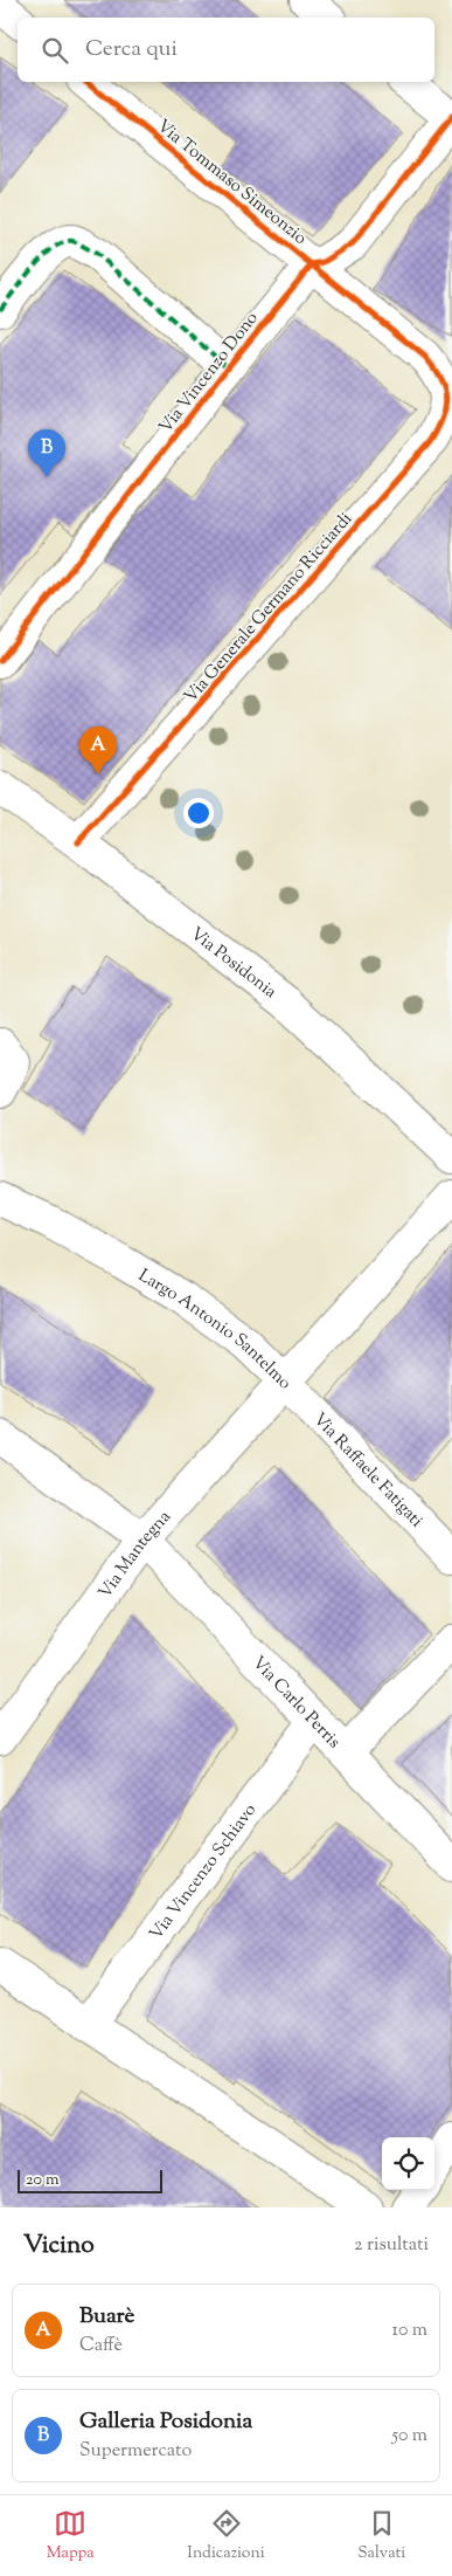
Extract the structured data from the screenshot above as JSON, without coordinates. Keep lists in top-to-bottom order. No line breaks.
{"streets":{"street":["Via Tommaso Simeonzio","Via Vincenzo Dono","Via Generale Germano Ricciardi","Via Posidonia","Largo Antonio Santelmo","Via Raffaele Fatigati","Via Mantegna","Via Carlo Perris","Via Vincenzo Schiavo"]},"crossings":[["Via Tommaso Simeonzio","Via Vincenzo Dono"],["Via Tommaso Simeonzio","Via Generale Germano Ricciardi"],["Via Generale Germano Ricciardi","Via Posidonia"],["Largo Antonio Santelmo","Via Raffaele Fatigati"],["Largo Antonio Santelmo","Via Mantegna"],["Via Raffaele Fatigati","Via Mantegna"],["Via Mantegna","Via Carlo Perris"],["Via Carlo Perris","Via Vincenzo Schiavo"]],"scale_bar":"20 m","page":{"search":"Cerca qui","pins":["B","A"],"scale":"20 m","heading":["Vicino","2 risultati"],"list":[{"mark":"A","name":"Buarè","note":"Caffè","value":"10 m"},{"mark":"B","name":"Galleria Posidonia","note":"Supermercato","value":"50 m"}],"nav":["Mappa","Indicazioni","Salvati"]}}
